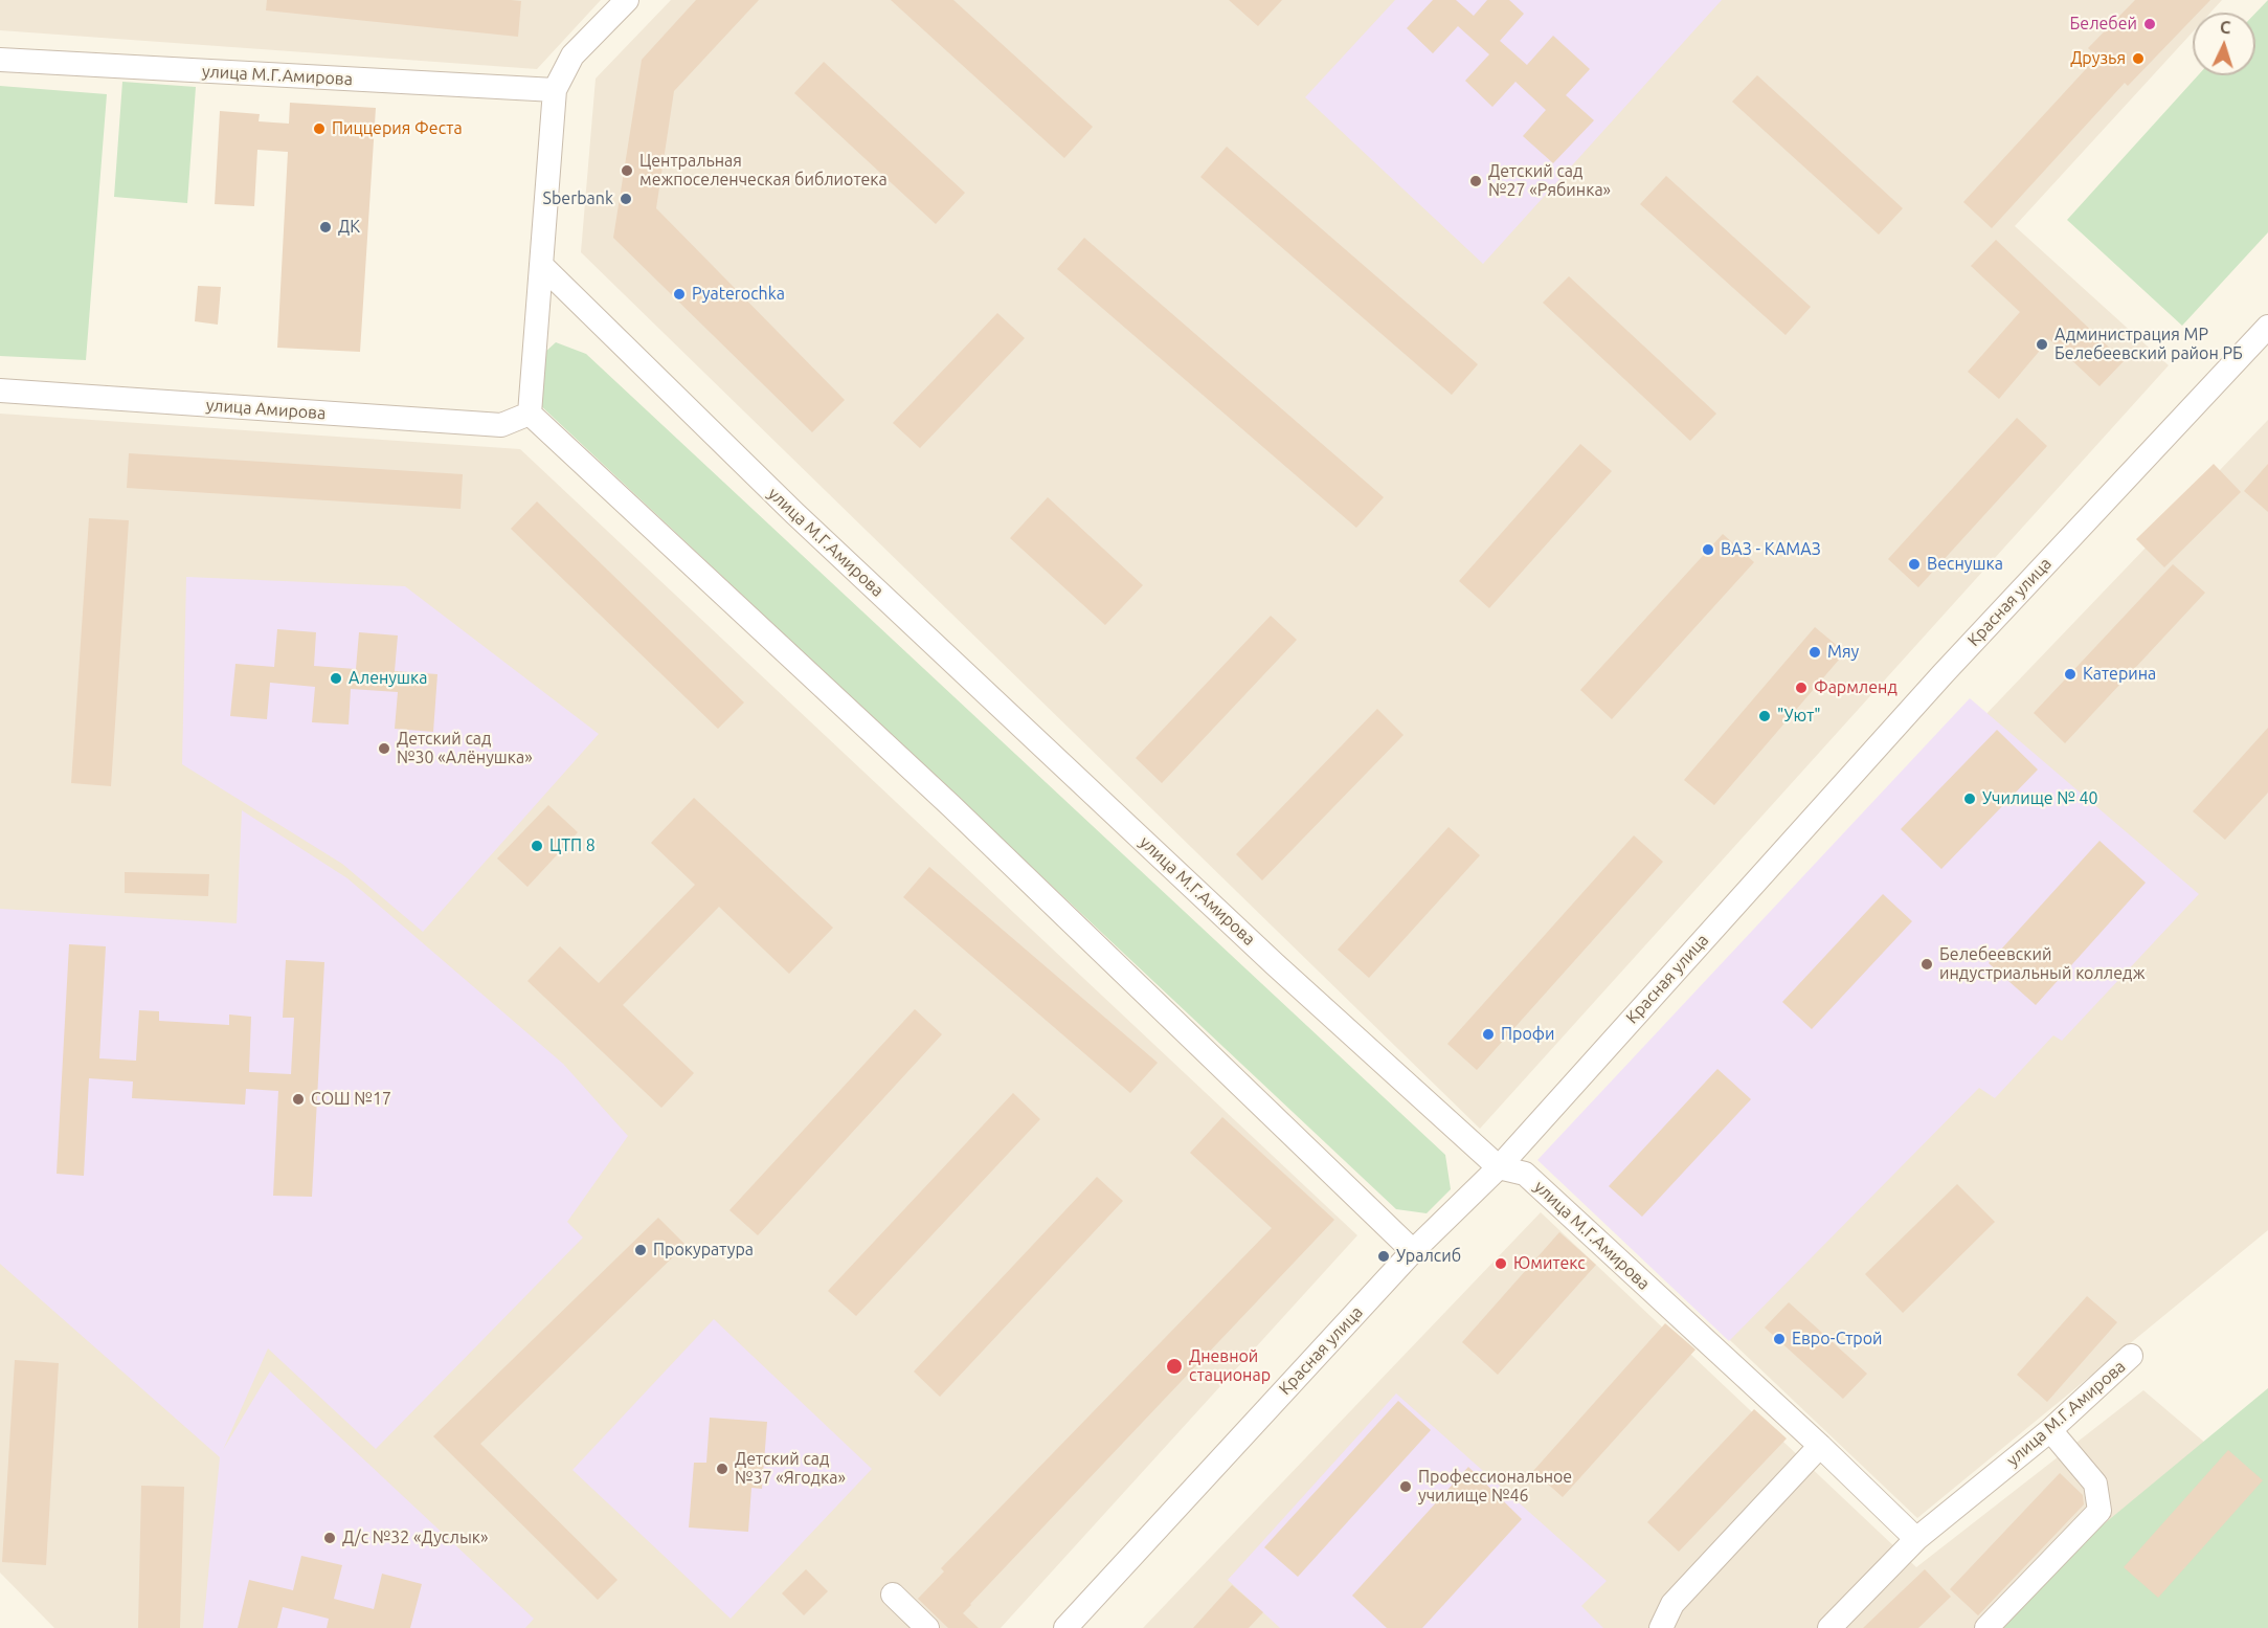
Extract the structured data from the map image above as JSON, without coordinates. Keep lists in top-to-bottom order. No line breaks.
{"streets":{"street":["улица М.Г.Амирова","улица Амирова","Красная улица"]},"crossings":[["улица М.Г.Амирова","Красная улица"]],"places":["Белебей","Друзья","Пиццерия Феста","Центральная межпоселенческая библиотека","Детский сад №27 «Рябинка»","Sberbank","ДК","Pyaterochka","Администрация МР Белебеевский район РБ","ВАЗ - КАМАЗ","Веснушка","Мяу","Катерина","Аленушка","Фармленд","\"Уют\"","Детский сад №30 «Алёнушка»","Училище № 40","ЦТП 8","Белебеевский индустриальный колледж","Профи","СОШ №17","Прокуратура","Уралсиб","Юмитекс","Евро-Строй","Дневной стационар","Детский сад №37 «Ягодка»","Профессиональное училище №46","Д/с №32 «Дуслык»"],"north":"top"}
